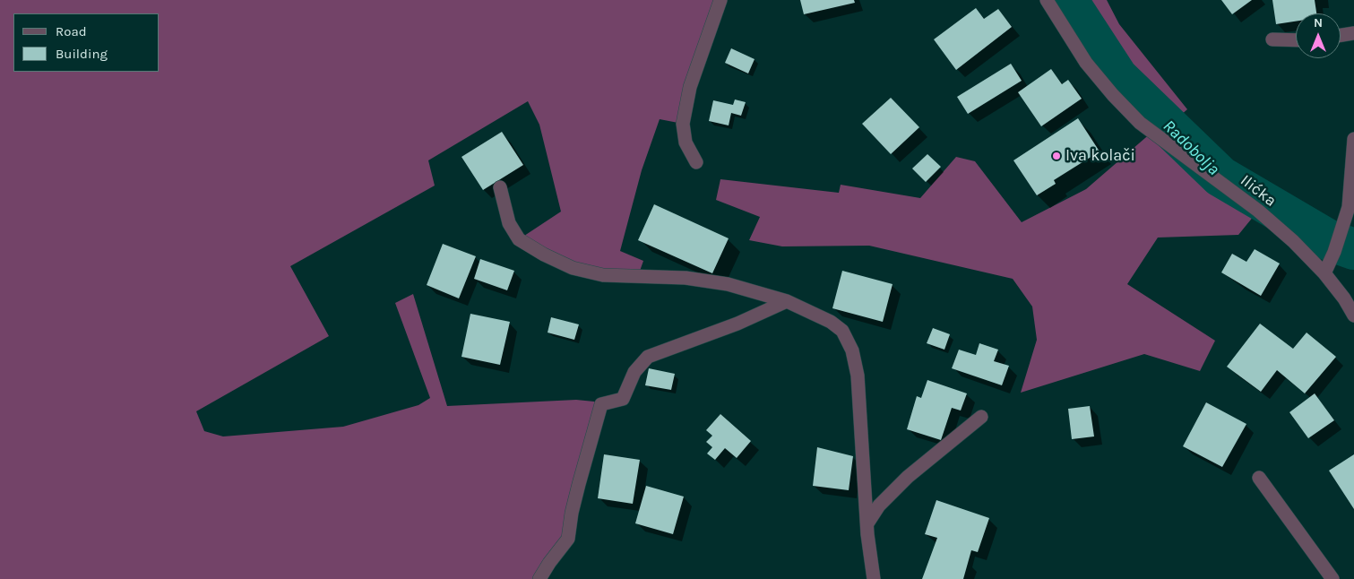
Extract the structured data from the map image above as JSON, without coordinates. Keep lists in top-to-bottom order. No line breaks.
{"streets":{"street":["Ilićka"]},"water":["Radobolja"],"places":["Iva kolači"],"legend":["Road","Building"],"north":"top"}
